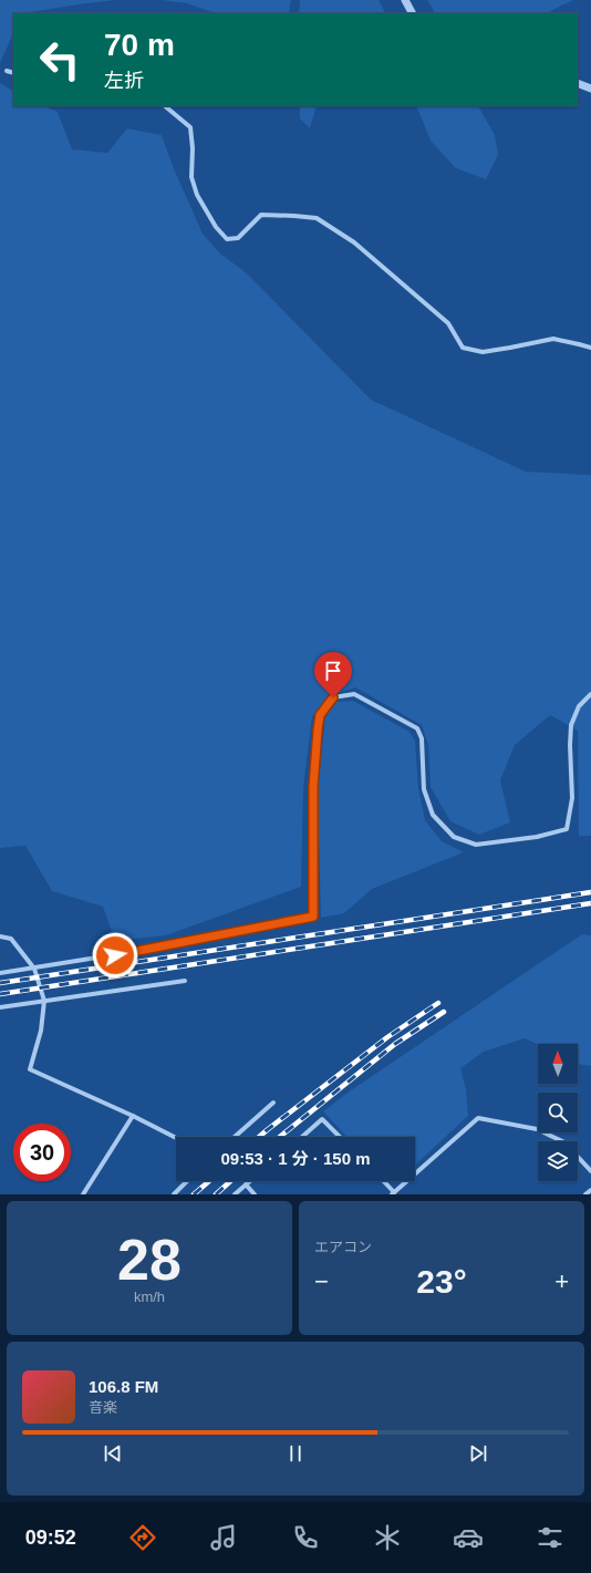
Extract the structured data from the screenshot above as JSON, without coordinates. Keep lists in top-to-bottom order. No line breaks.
{"north":"top","page":{"turn":["70 m","左折"],"limit":"30","trip":"09:53 · 1 分 · 150 m","tile":[["28","km/h"],"エアコン"],"heat":["−","23°","+"],"song":["106.8 FM","音楽"],"tabs":"09:52"}}
